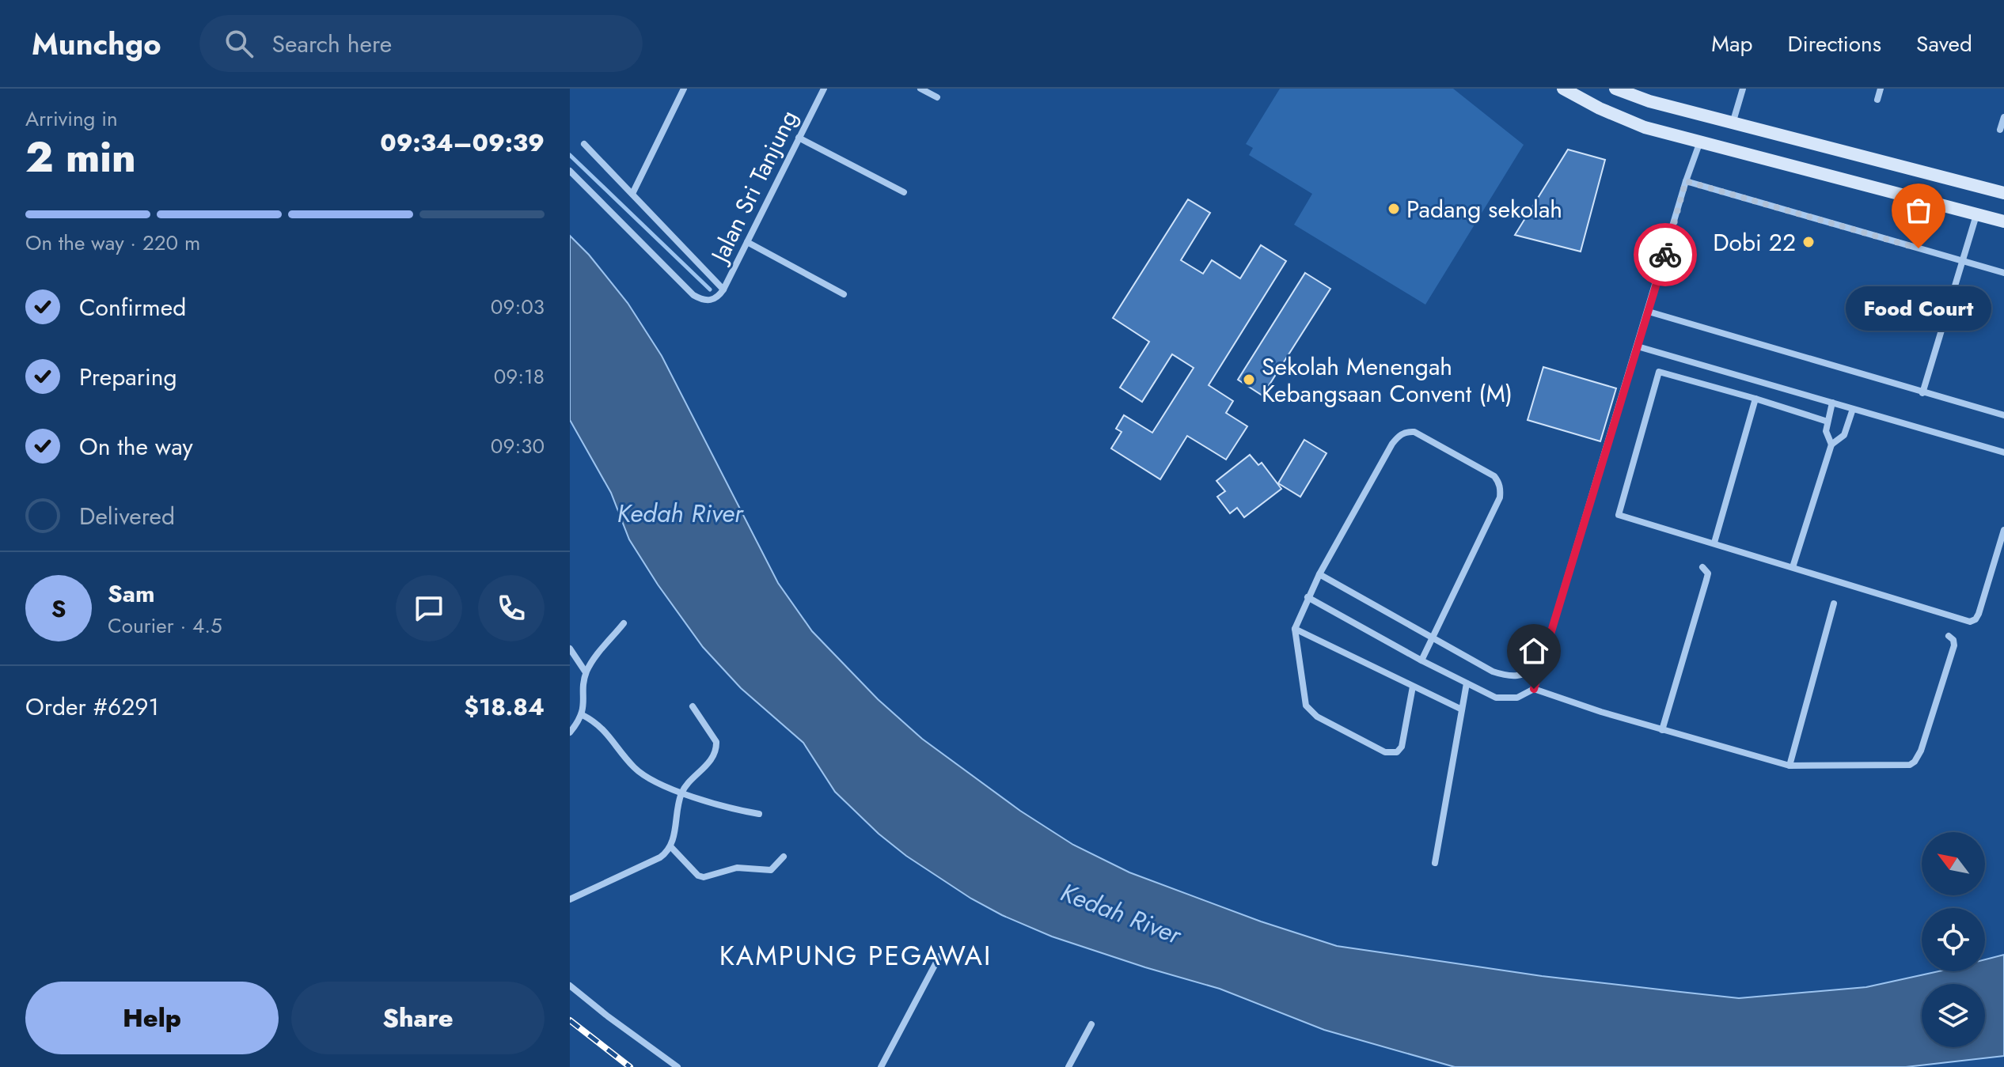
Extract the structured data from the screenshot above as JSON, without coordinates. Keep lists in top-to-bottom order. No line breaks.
{"streets":{"street":["Jalan Sri Tanjung"]},"districts":["KAMPUNG PEGAWAI"],"water":["Kedah River"],"places":["Padang sekolah","Dobi 22","Food Court","Sekolah Menengah Kebangsaan Convent (M)"],"north":"top left","page":{"header":"Munchgo","search":"Search here","nav":["Map","Directions","Saved"],"heading":["2 min","Arriving in","09:34–09:39"],"panel":["Sam","Courier · 4.5","Order #6291","$18.84"],"bar":"On the way · 220 m","list":[["Confirmed","09:03"],["Preparing","09:18"],["On the way","09:30"],"Delivered"],"bubble":"Food Court","round":"S","buttons":["Help","Share"]}}
